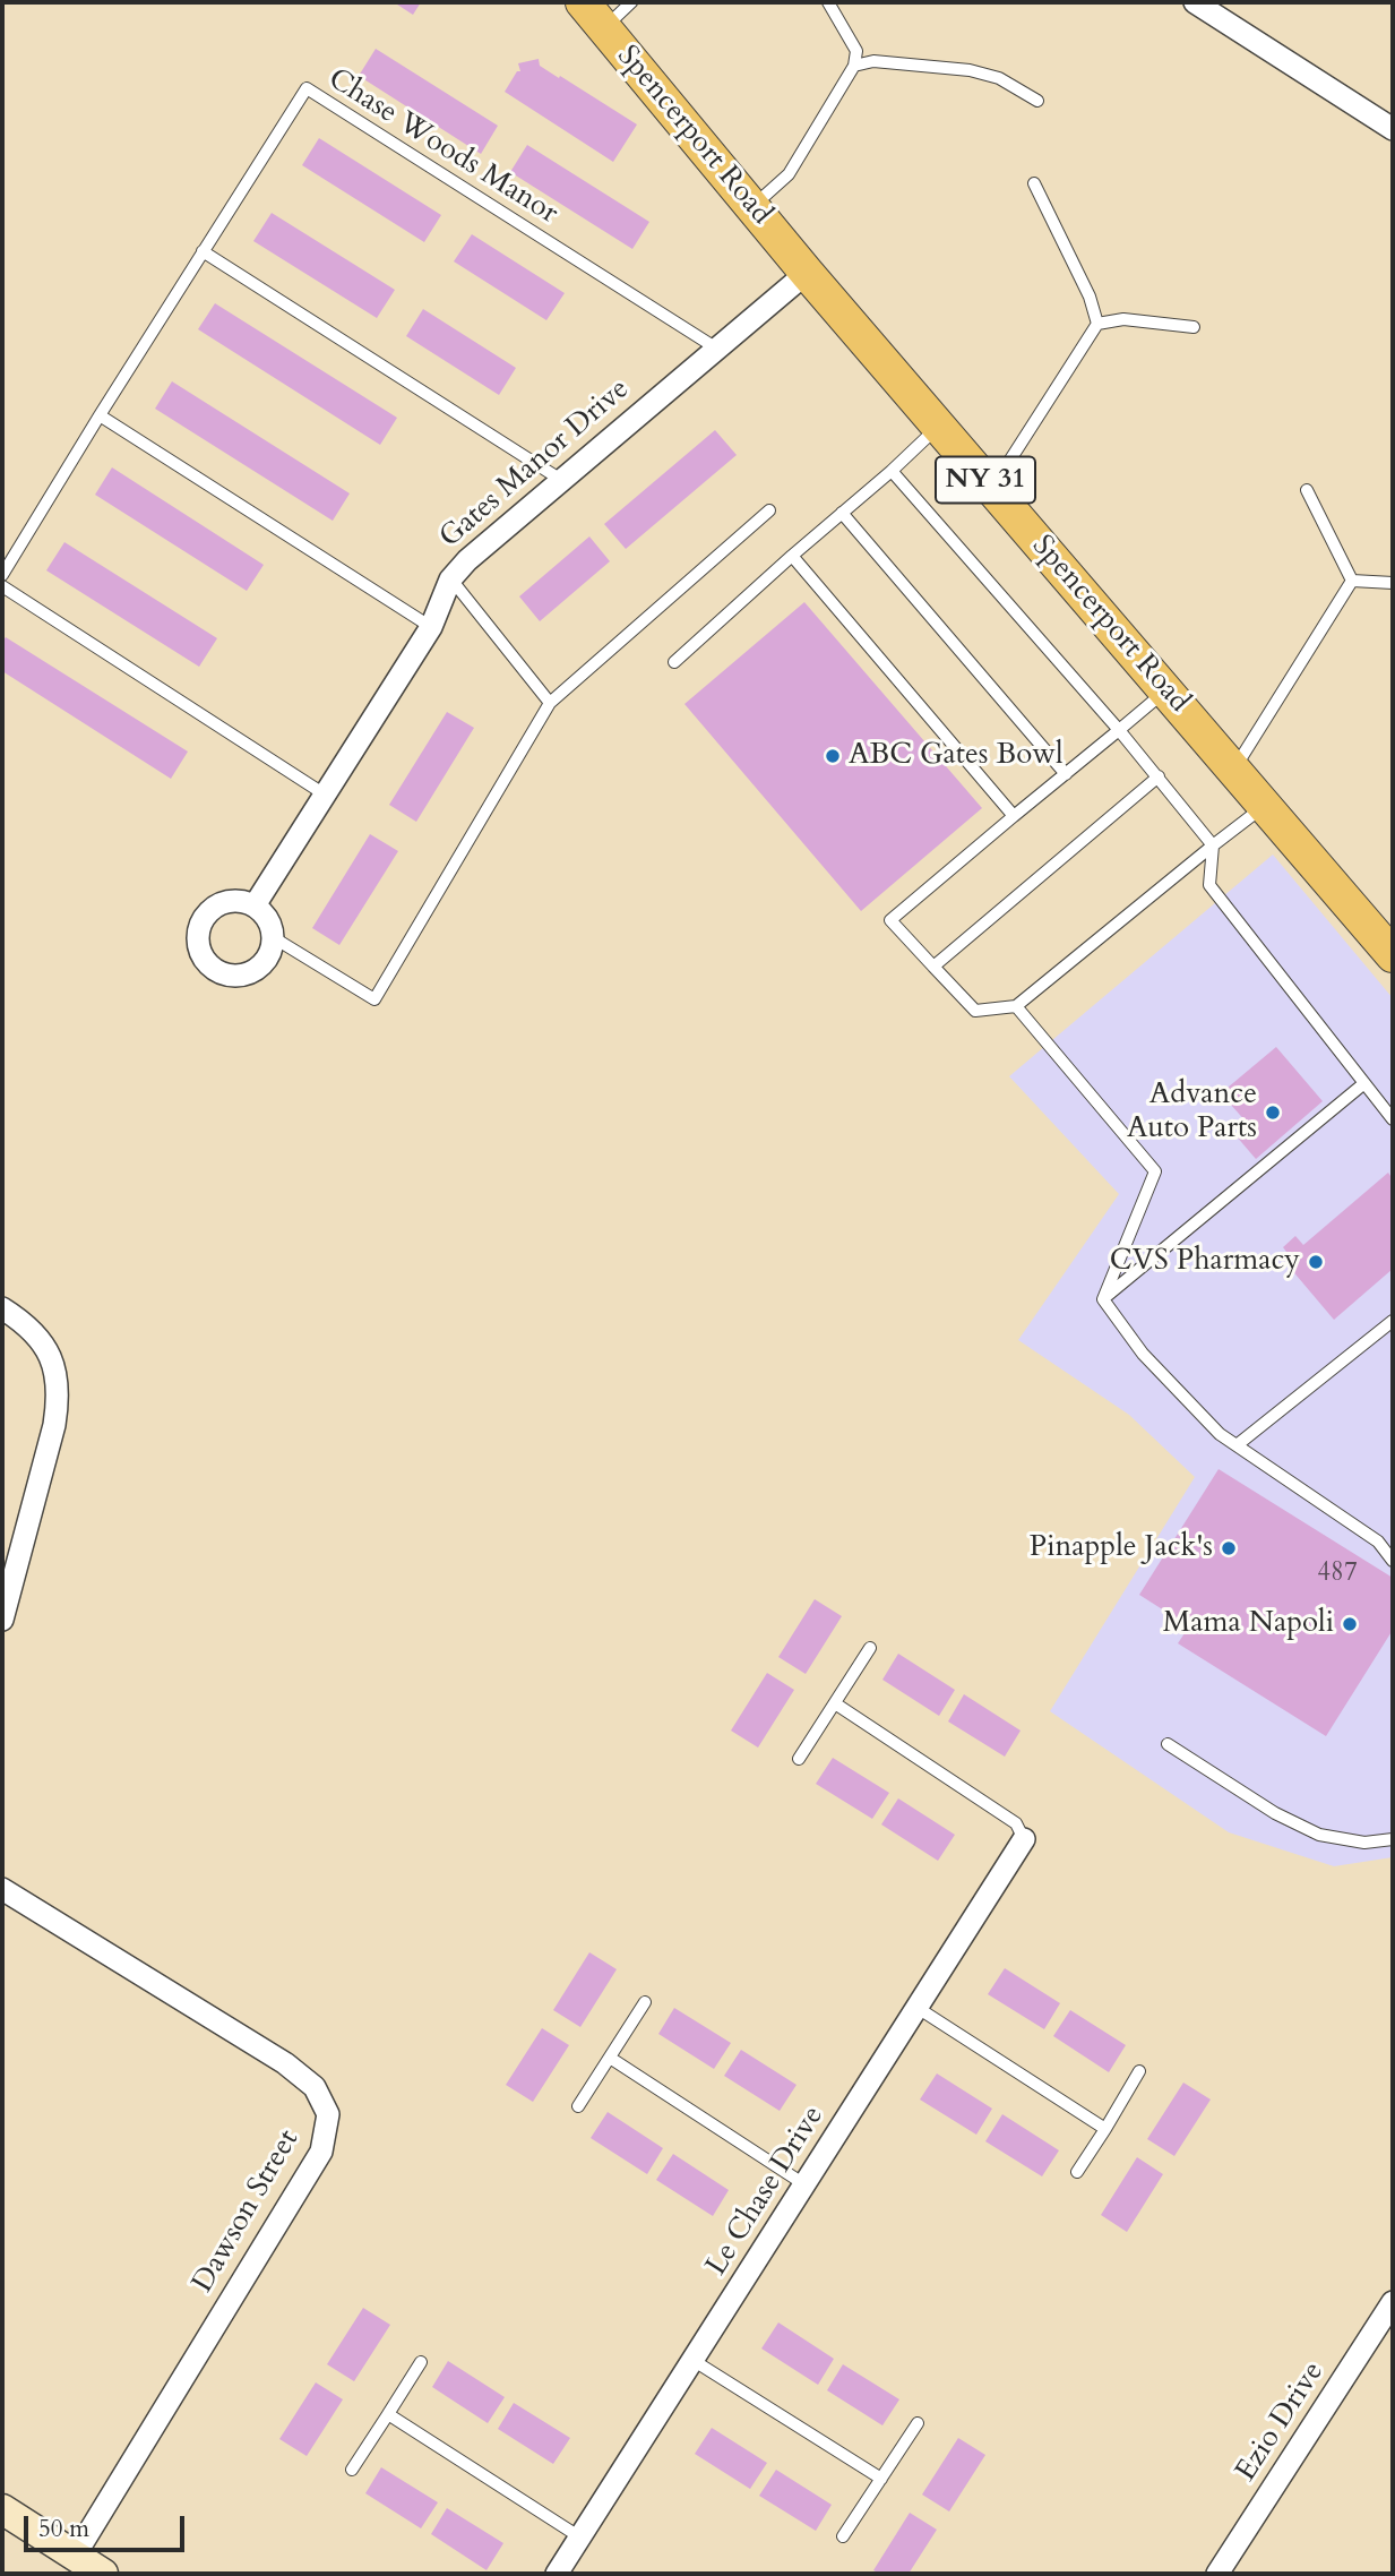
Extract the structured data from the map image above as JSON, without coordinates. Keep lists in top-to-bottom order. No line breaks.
{"streets":{"main road":["Spencerport Road","NY 31"],"street":["Gates Manor Drive","Le Chase Drive","Dawson Street","Ezio Drive"],"lane":["Chase Woods Manor"]},"crossings":[["Spencerport Road","Gates Manor Drive"],["Chase Woods Manor","Gates Manor Drive"]],"places":["ABC Gates Bowl","Advance Auto Parts","CVS Pharmacy","Pinapple Jack's","Mama Napoli"],"house_numbers":["487"],"scale_bar":"50 m"}
